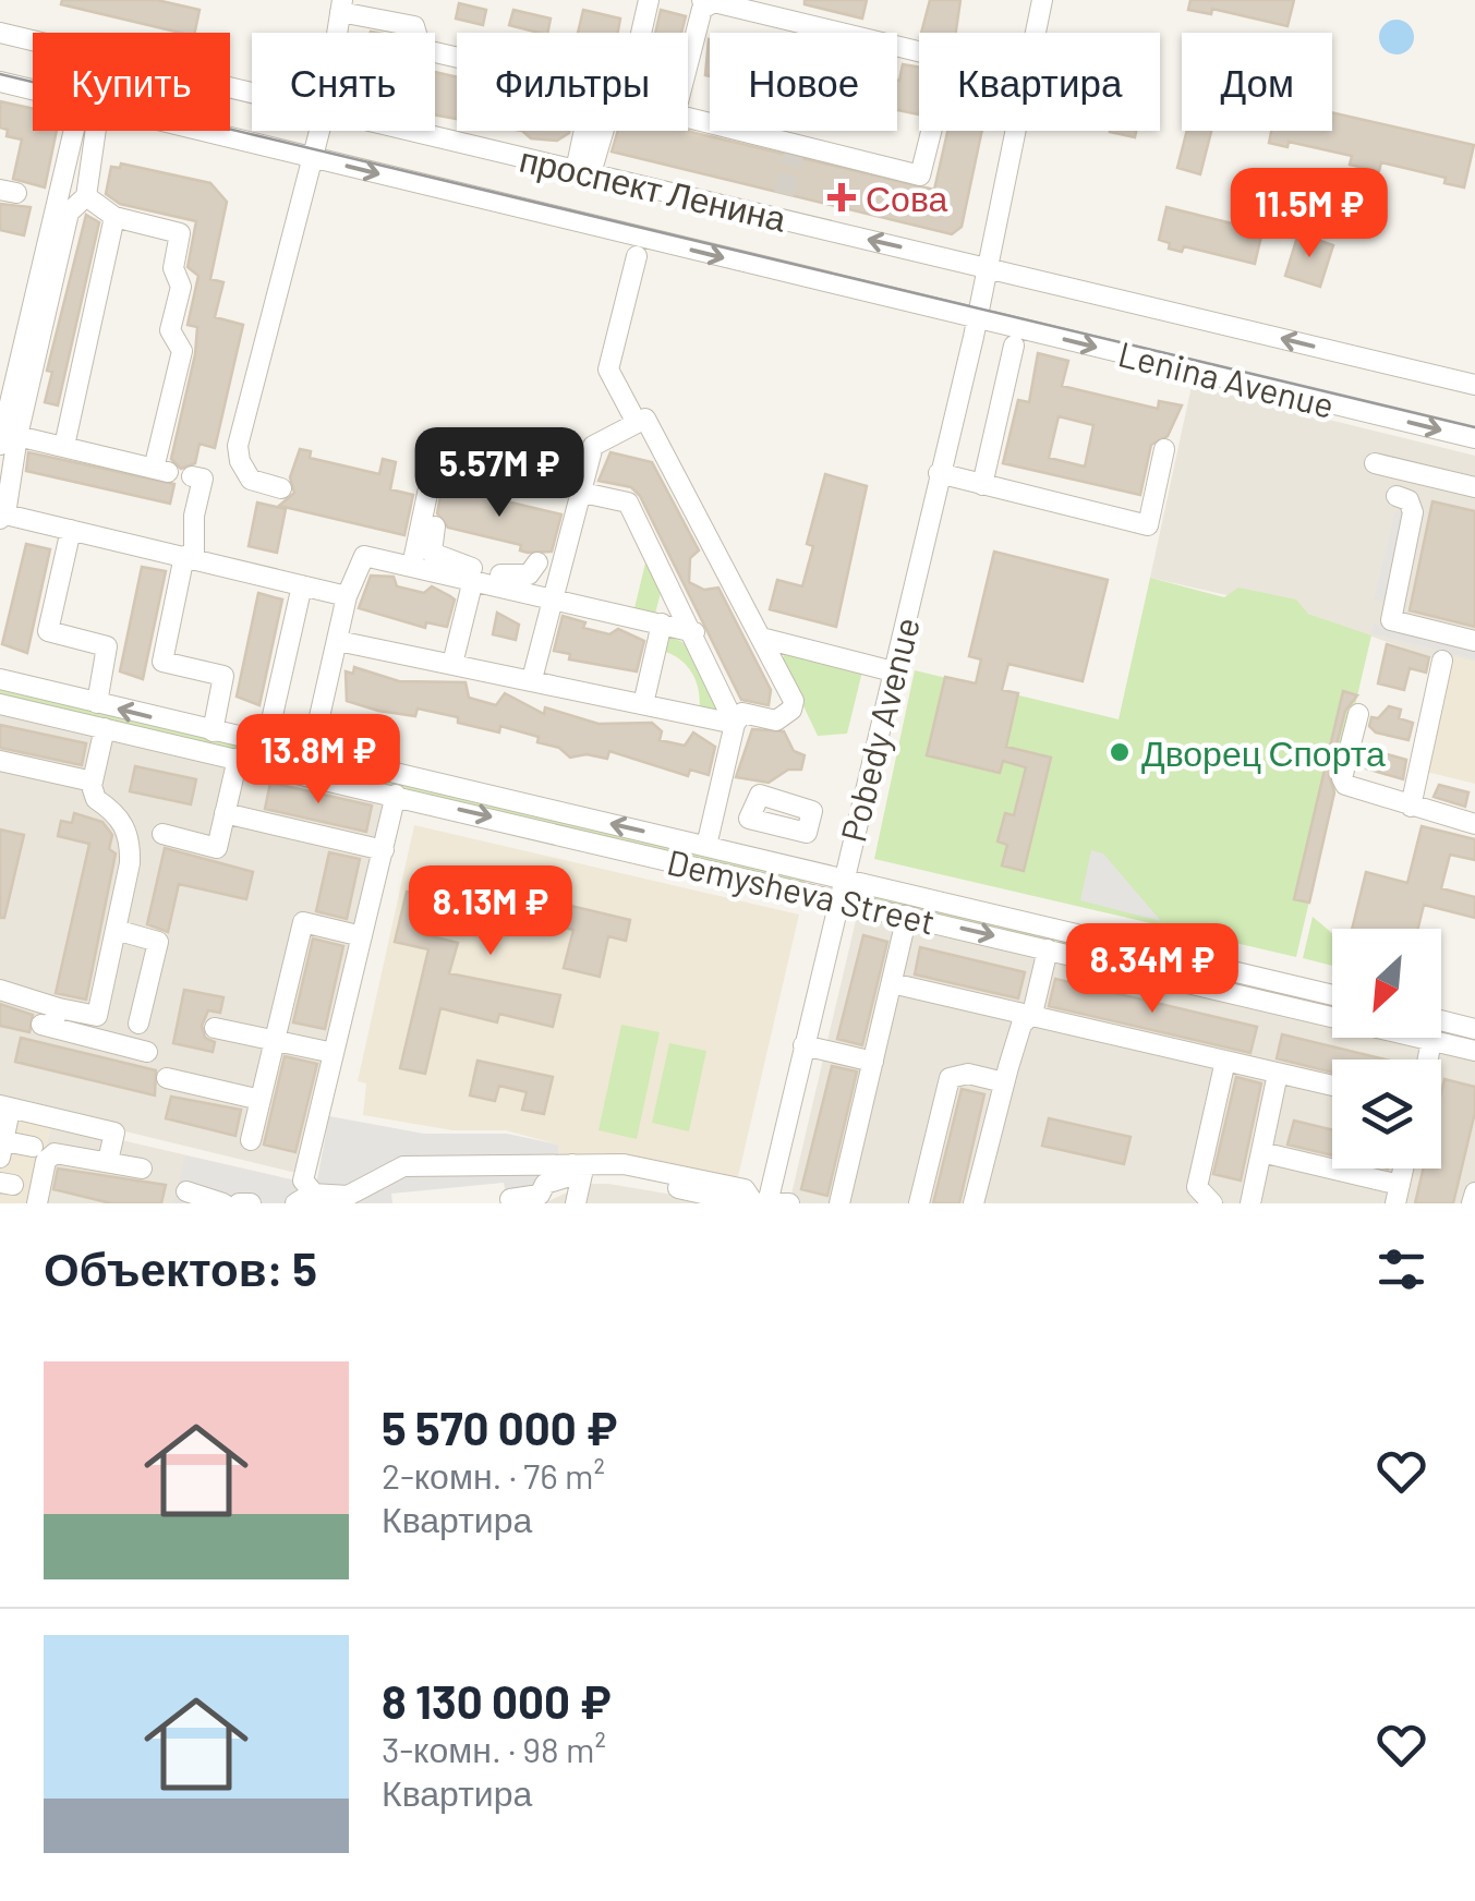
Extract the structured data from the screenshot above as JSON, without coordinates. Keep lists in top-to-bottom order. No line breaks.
{"streets":{"street":["проспект Ленина","Lenina Avenue","Pobedy Avenue","Demysheva Street"]},"crossings":[["проспект Ленина","Lenina Avenue"],["проспект Ленина","Pobedy Avenue"],["Lenina Avenue","Pobedy Avenue"],["Pobedy Avenue","Demysheva Street"]],"places":{"health":["Сова"],"other":["Дворец Спорта"]},"north":"bottom left","page":{"chip":["Купить","Снять","Фильтры","Новое","Квартира","Дом"],"price":["11.5M ₽","5.57M ₽","13.8M ₽","8.13M ₽","8.34M ₽"],"heading":"Объектов: 5","list":[{"name":"5 570 000 ₽","note":"2-комн. · 76 m² · Квартира"},{"name":"8 130 000 ₽","note":"3-комн. · 98 m² · Квартира"}]}}
